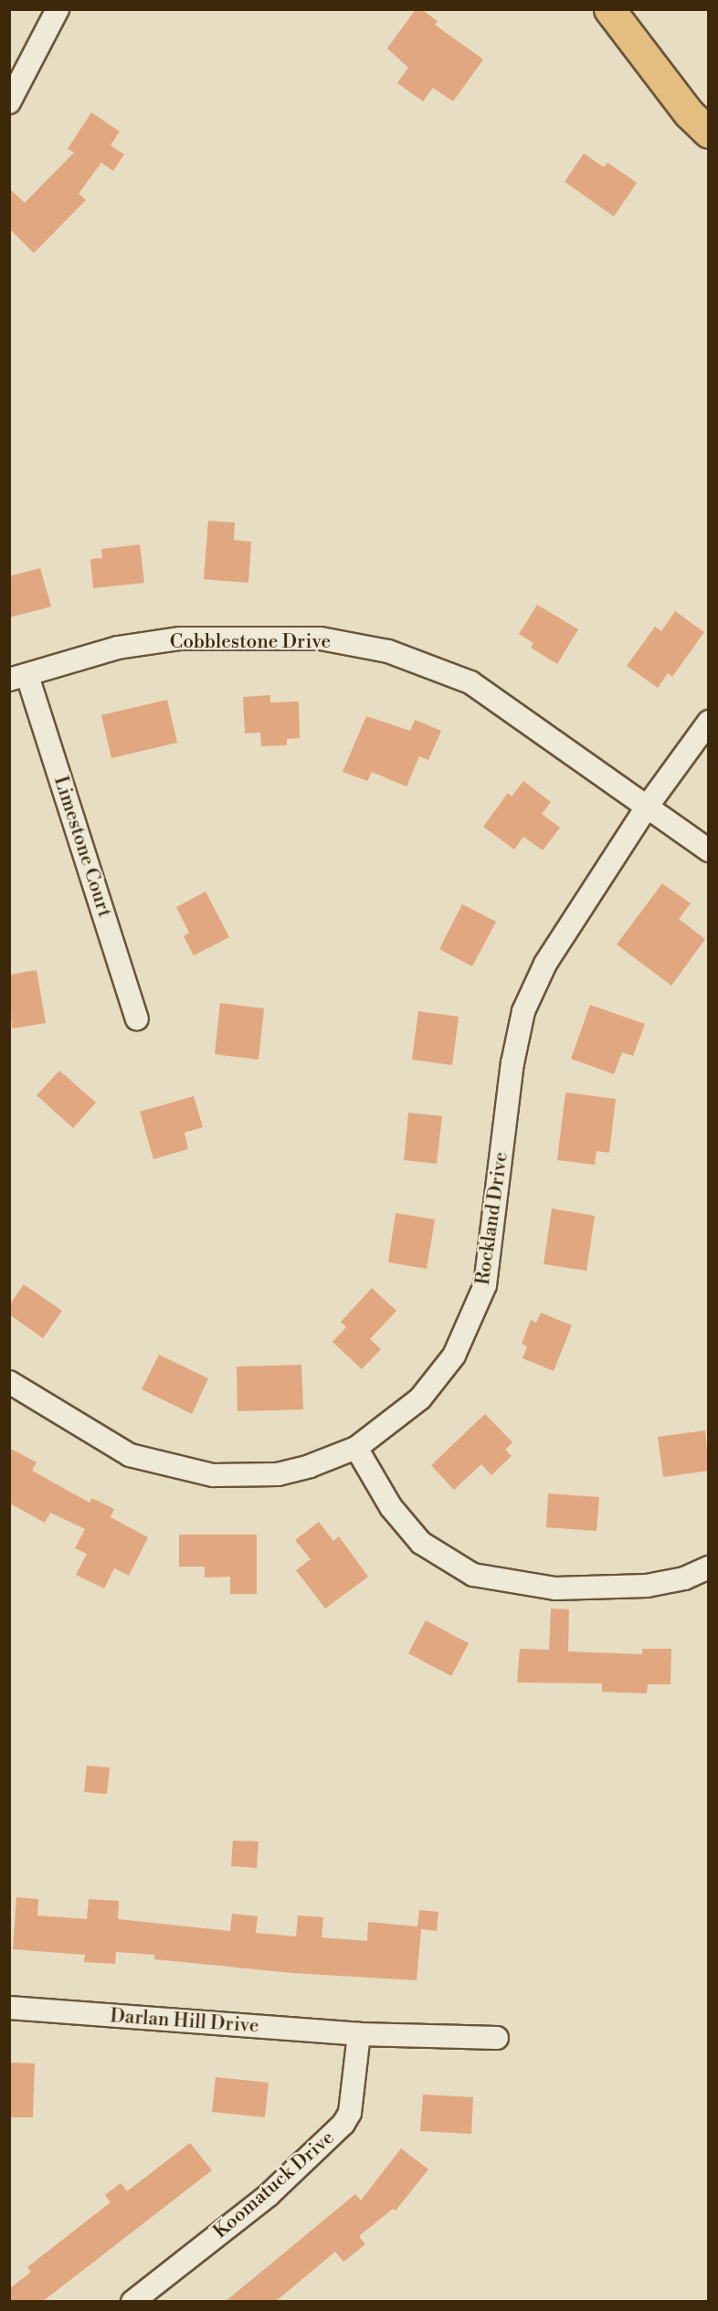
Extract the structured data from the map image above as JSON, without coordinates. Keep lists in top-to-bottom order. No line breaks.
{"streets":{"street":["Cobblestone Drive","Limestone Court","Rockland Drive","Darlan Hill Drive","Koomatuck Drive"]},"crossings":[["Cobblestone Drive","Limestone Court"],["Cobblestone Drive","Rockland Drive"],["Darlan Hill Drive","Koomatuck Drive"]]}
